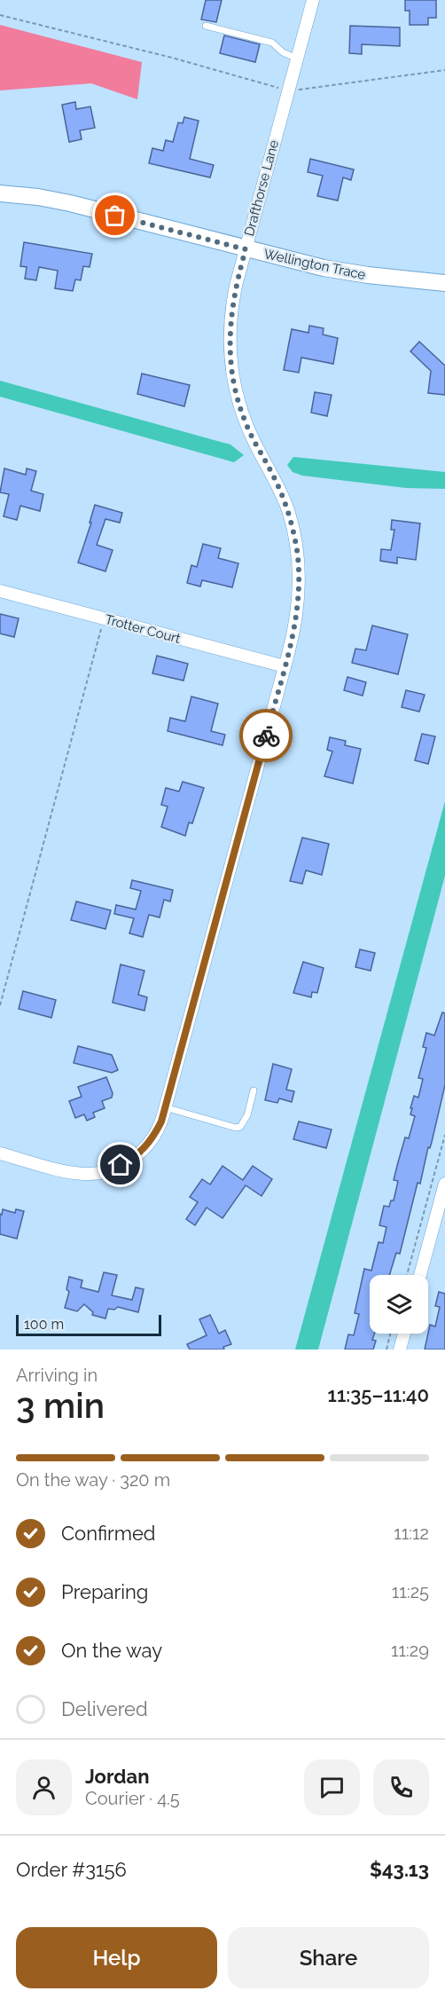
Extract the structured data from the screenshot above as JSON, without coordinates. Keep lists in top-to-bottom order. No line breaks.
{"streets":{"street":["Drafthorse Lane","Wellington Trace","Trotter Court"]},"crossings":[["Drafthorse Lane","Wellington Trace"],["Drafthorse Lane","Trotter Court"]],"scale_bar":"100 m","page":{"scale":"100 m","heading":["3 min","Arriving in","11:35–11:40"],"panel":["Jordan","Courier · 4.5","Order #3156","$43.13"],"bar":"On the way · 320 m","list":[["Confirmed","11:12"],["Preparing","11:25"],["On the way","11:29"],"Delivered"],"buttons":["Help","Share"]}}
